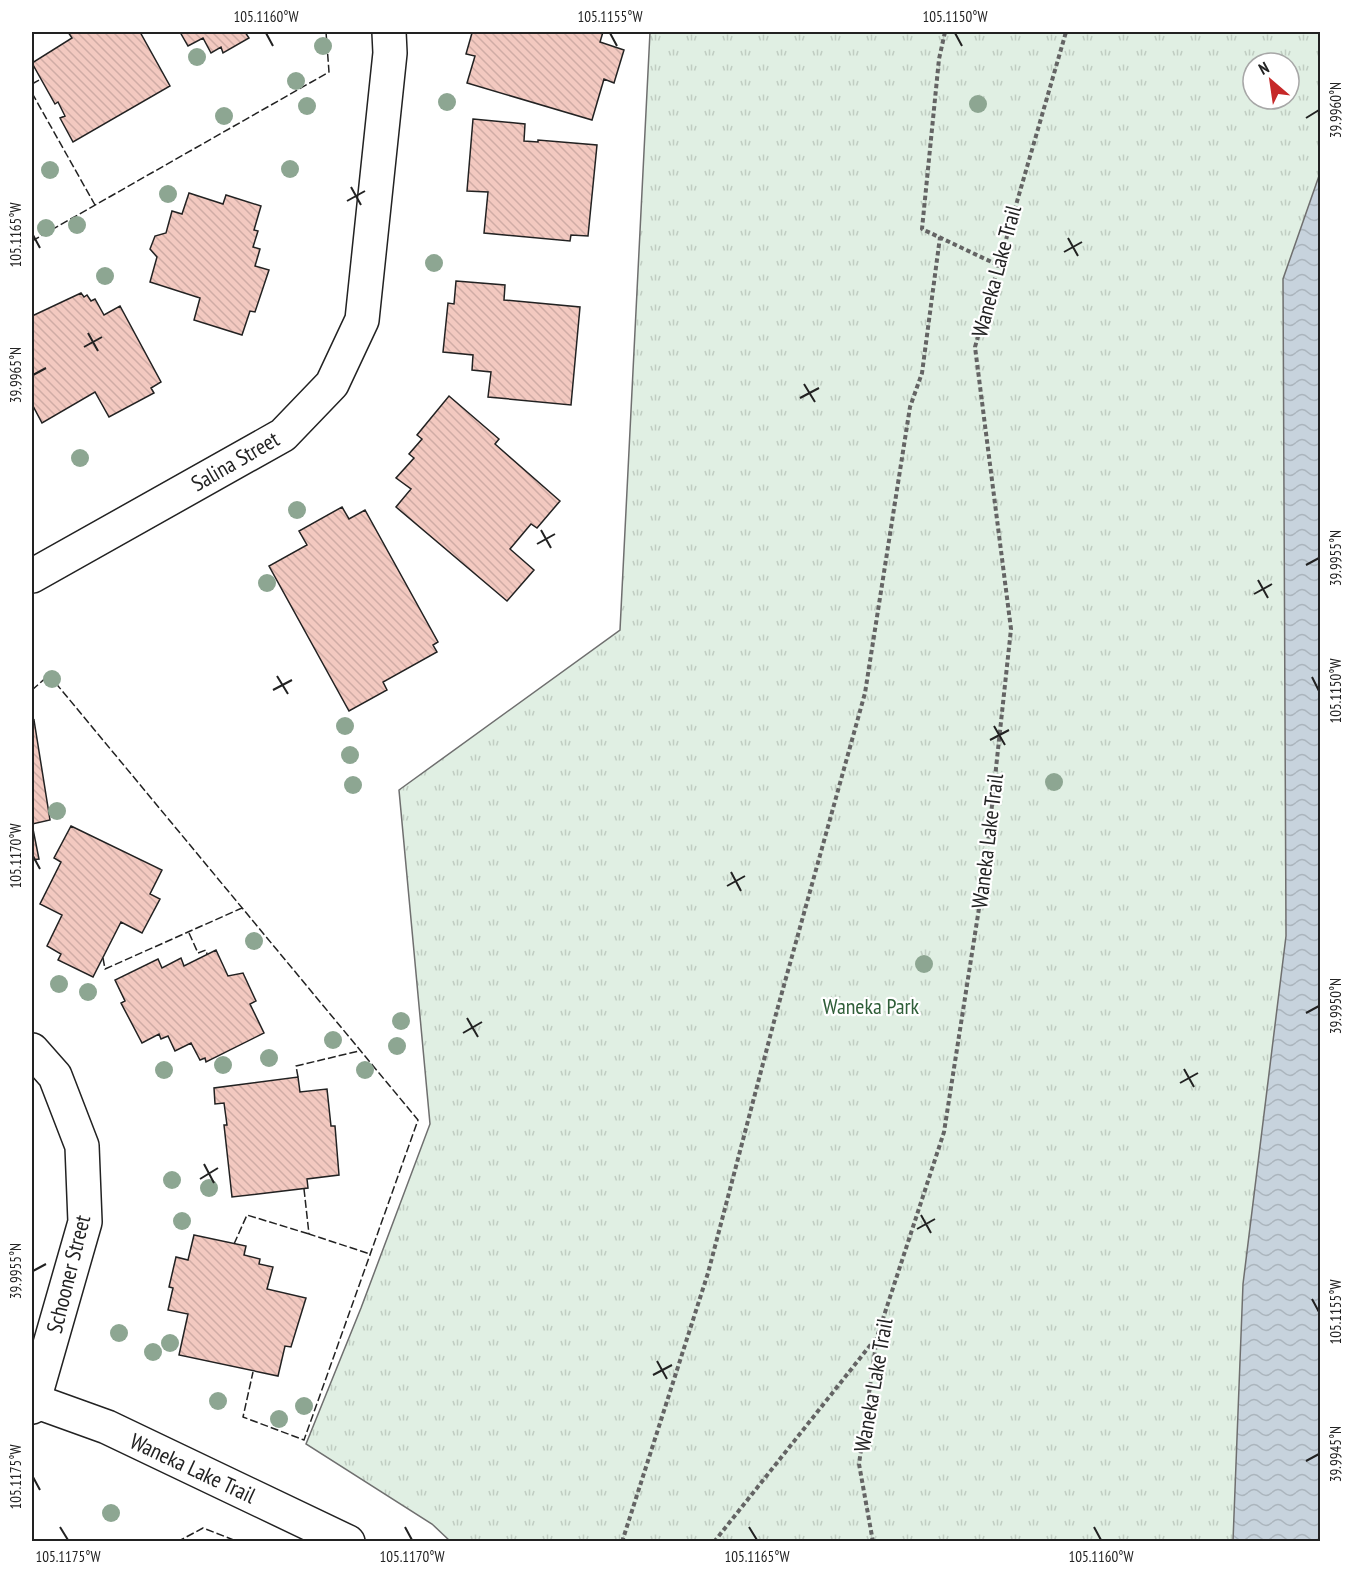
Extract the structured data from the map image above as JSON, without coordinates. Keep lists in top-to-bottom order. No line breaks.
{"streets":{"street":["Waneka Lake Trail","Salina Street","Schooner Street"]},"crossings":[["Waneka Lake Trail","Schooner Street"]],"parks":["Waneka Park"],"north":"top left","coordinates":["105.1160°W","105.1155°W","105.1150°W","39.9960°N","105.1165°W","39.9965°N","39.9955°N","105.1170°W","39.9950°N","39.9945°N","105.1175°W"]}
